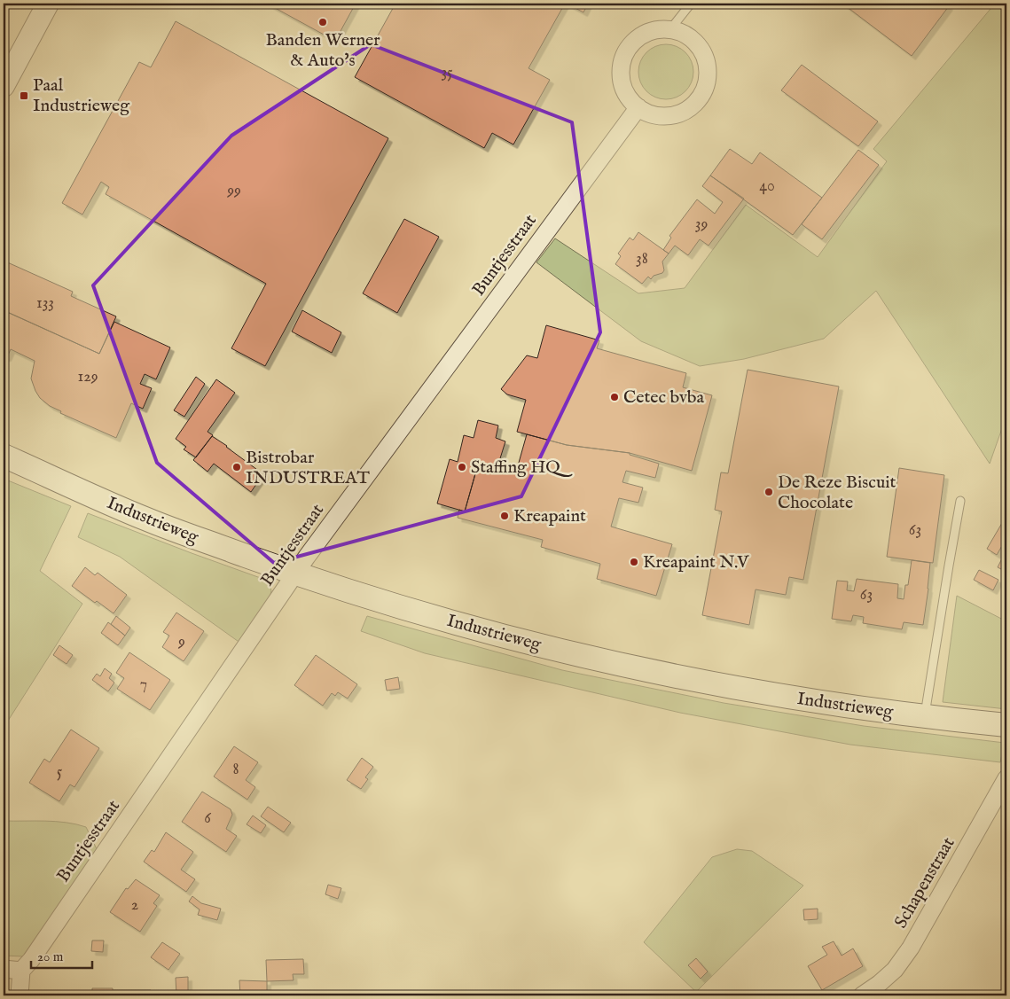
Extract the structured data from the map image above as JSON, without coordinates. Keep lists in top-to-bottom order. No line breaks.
{"streets":{"main road":["Industrieweg"],"street":["Buntjesstraat","Schapenstraat"]},"crossings":[["Buntjesstraat","Industrieweg"]],"places":{"other":["Banden Werner & Auto's","Cetec bvba","Bistrobar INDUSTREAT","Staffing HQ","De Reze Biscuit Chocolate","Kreapaint","Kreapaint N.V"],"transit":["Paal Industrieweg"]},"house_numbers":["35","40","99","39","38","133","129","63","63","9","7","8","5","6","2"],"scale_bar":"20 m"}
